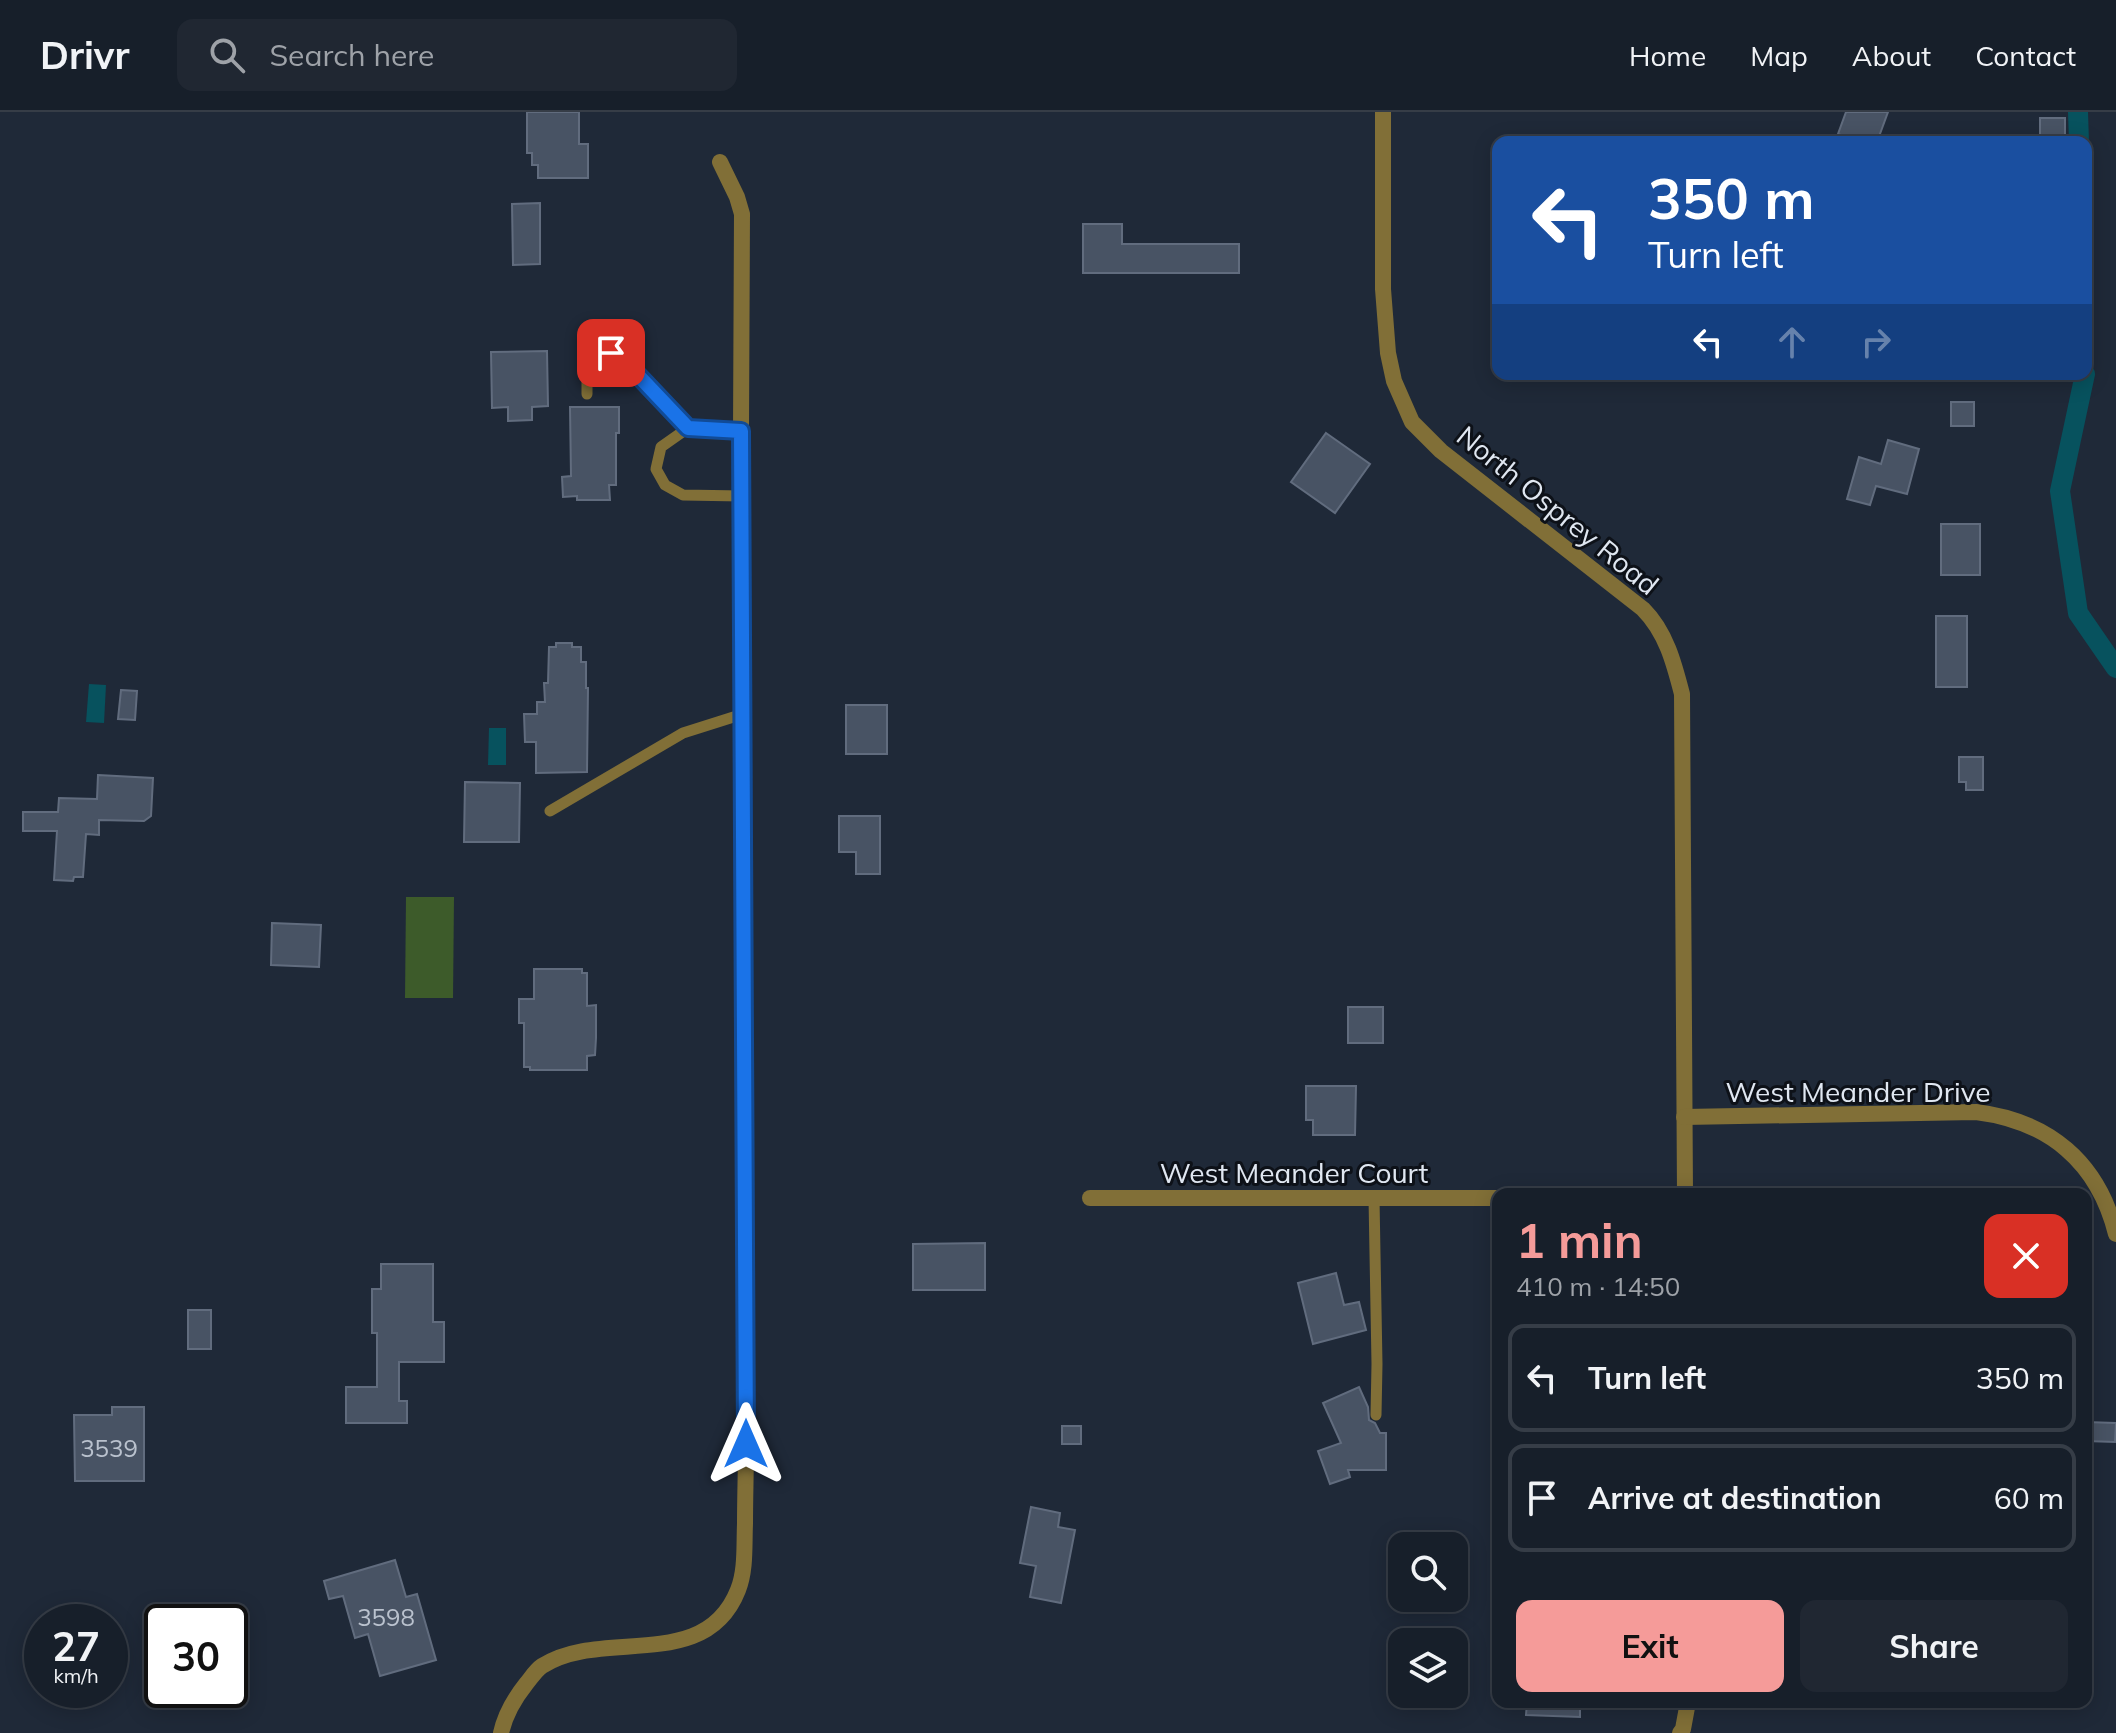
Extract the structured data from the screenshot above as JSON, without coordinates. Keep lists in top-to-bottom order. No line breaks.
{"streets":{"street":["North Osprey Road","West Meander Drive","West Meander Court"]},"crossings":[["North Osprey Road","West Meander Drive"]],"house_numbers":["3539","3598"],"page":{"header":"Drivr","search":"Search here","nav":["Home","Map","About","Contact"],"turn":["350 m","Turn left"],"heading":["1 min","410 m · 14:50"],"list":[{"name":"Turn left","value":"350 m"},{"name":"Arrive at destination","value":"60 m"}],"buttons":["Exit","Share"],"speed":"27 km/h","limit":"30"}}
